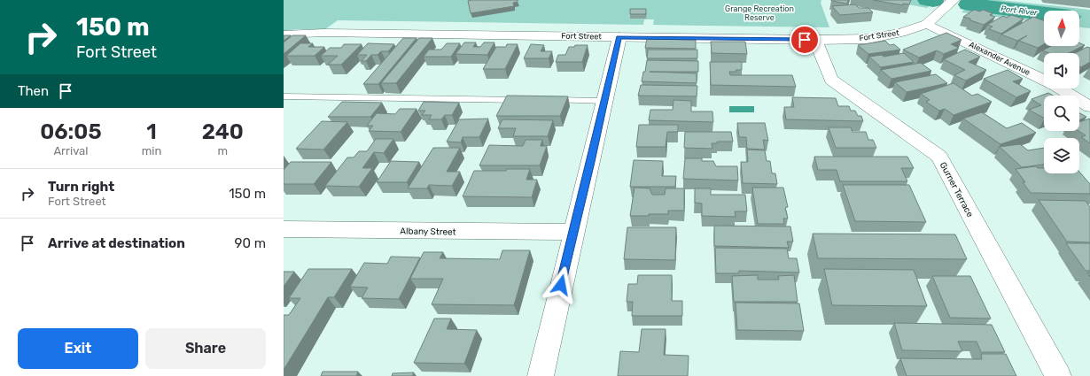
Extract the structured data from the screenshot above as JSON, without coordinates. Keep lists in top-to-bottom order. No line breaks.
{"streets":{"street":["Fort Street","Alexander Avenue","Gurner Terrace","Albany Street"]},"crossings":[["Fort Street","Alexander Avenue"],["Fort Street","Gurner Terrace"]],"water":["Port River"],"parks":["Grange Recreation Reserve"],"north":"top","page":{"turn":["150 m","Fort Street"],"then":"Then","eta":["06:05","Arrival","1","min","240","m"],"list":[{"name":"Turn right","note":"Fort Street","value":"150 m"},{"name":"Arrive at destination","value":"90 m"}],"buttons":["Exit","Share"]}}
